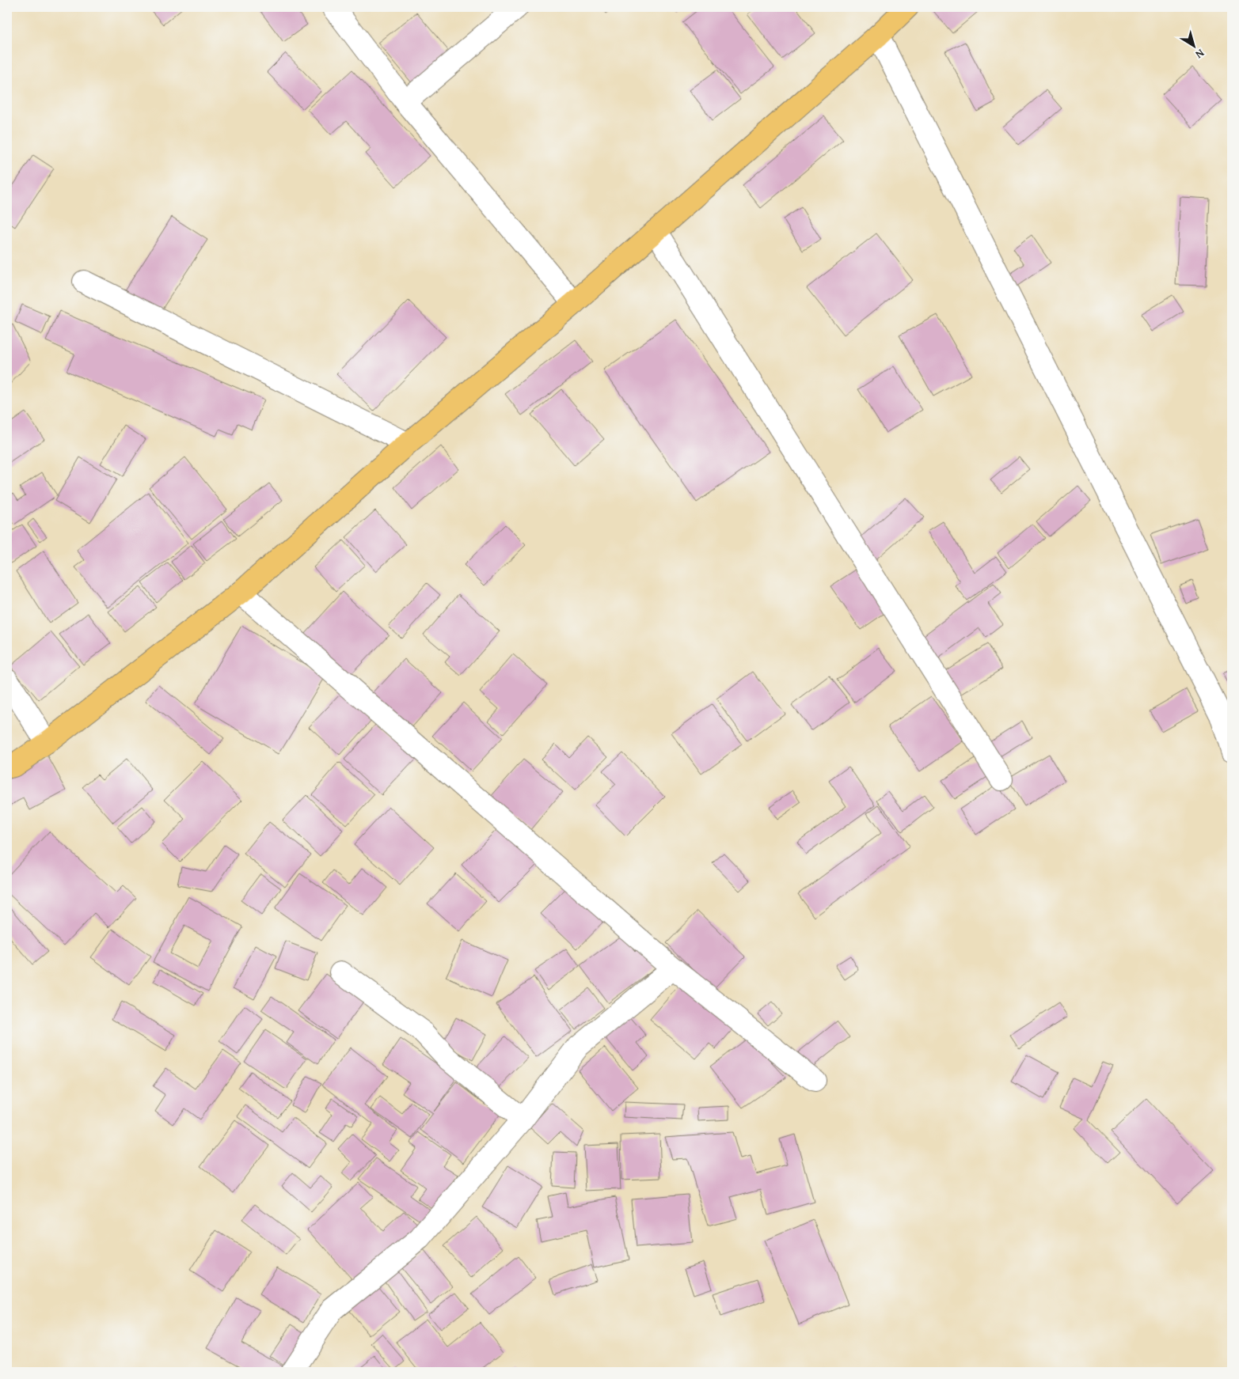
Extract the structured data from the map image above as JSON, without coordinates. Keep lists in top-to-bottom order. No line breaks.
{"north":"bottom right"}
